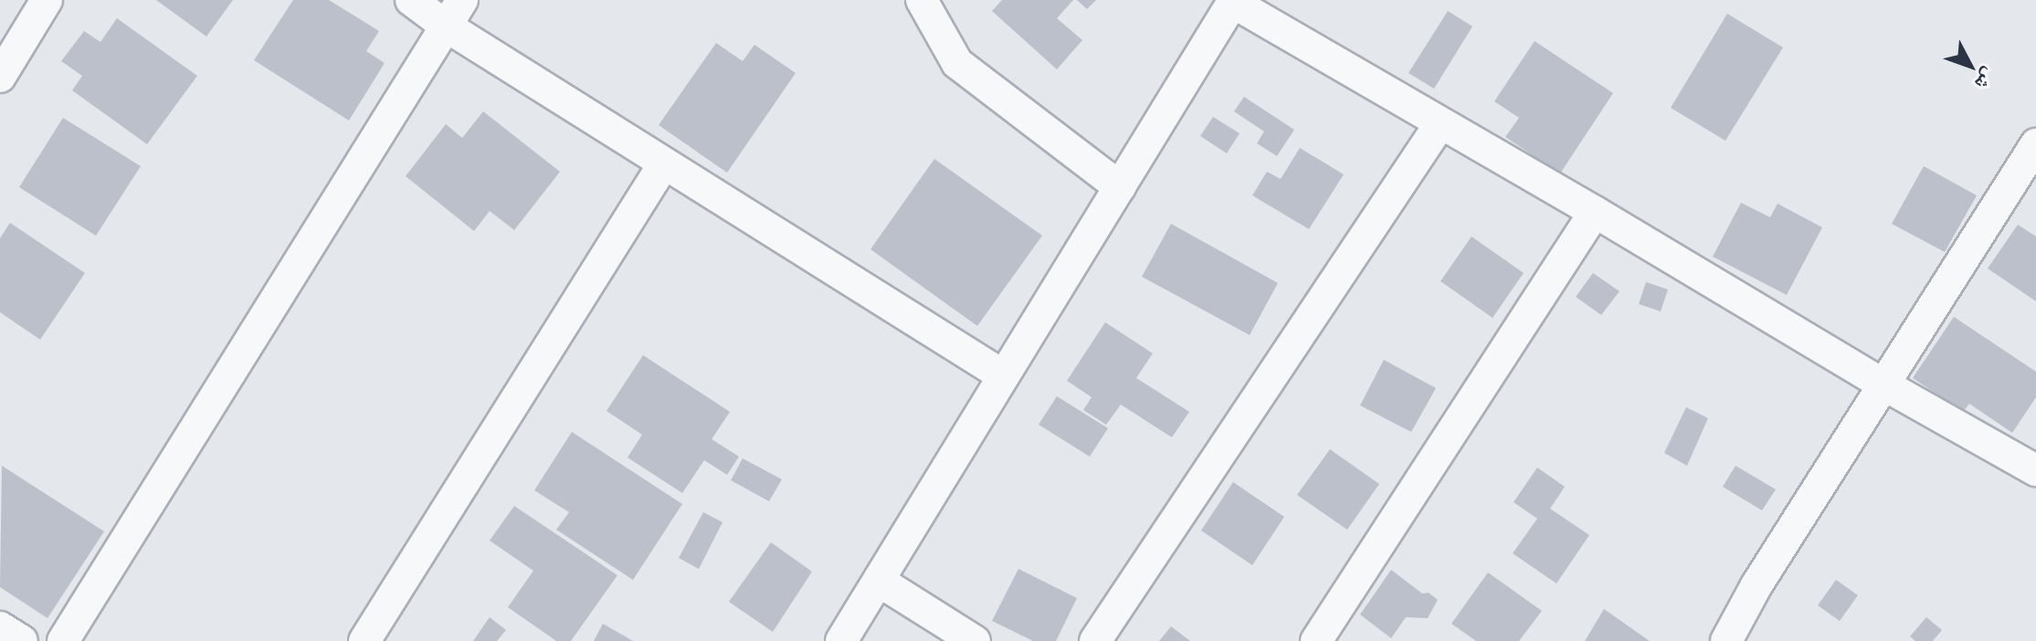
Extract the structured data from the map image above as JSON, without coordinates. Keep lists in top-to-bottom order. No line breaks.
{"north":"bottom right"}
